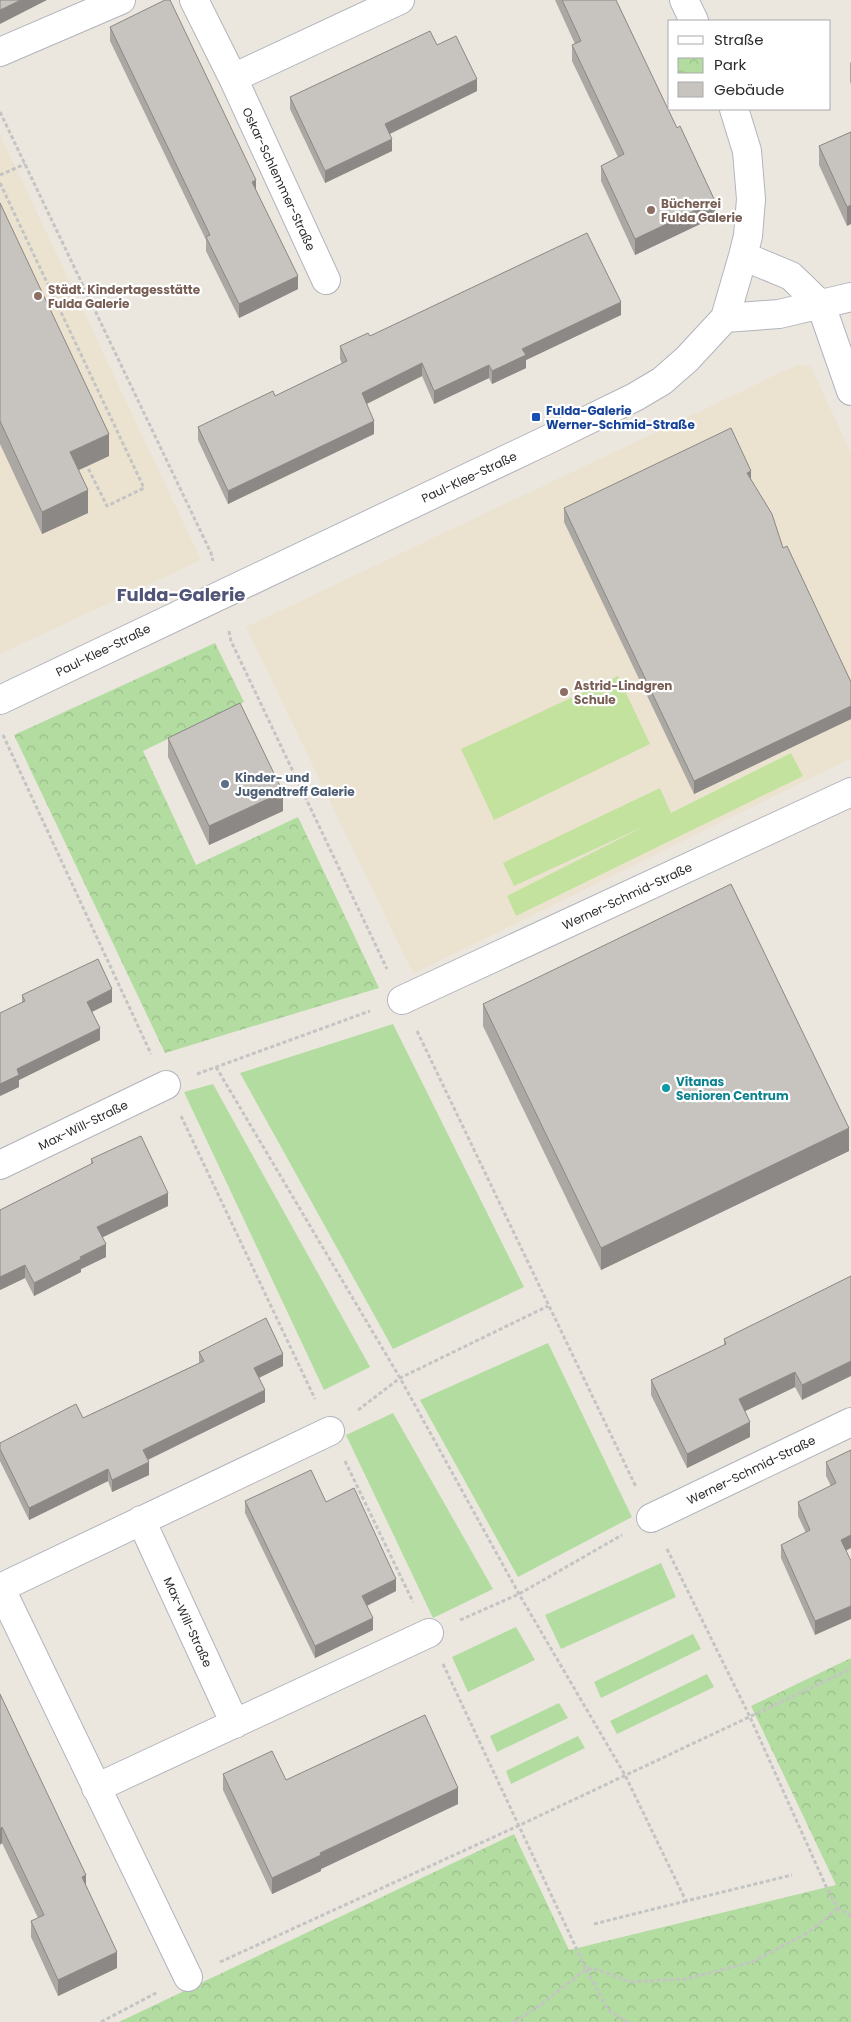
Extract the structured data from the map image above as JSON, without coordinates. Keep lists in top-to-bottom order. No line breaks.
{"streets":{"street":["Oskar-Schlemmer-Straße","Paul-Klee-Straße","Werner-Schmid-Straße","Max-Will-Straße"]},"districts":["Fulda-Galerie"],"places":{"other":["Bücherrei Fulda Galerie","Städt. Kindertagesstätte Fulda Galerie","Astrid-Lindgren Schule","Kinder- und Jugendtreff Galerie","Vitanas Senioren Centrum"],"transit":["Fulda-Galerie Werner-Schmid-Straße"]},"legend":["Straße","Park","Gebäude"]}
